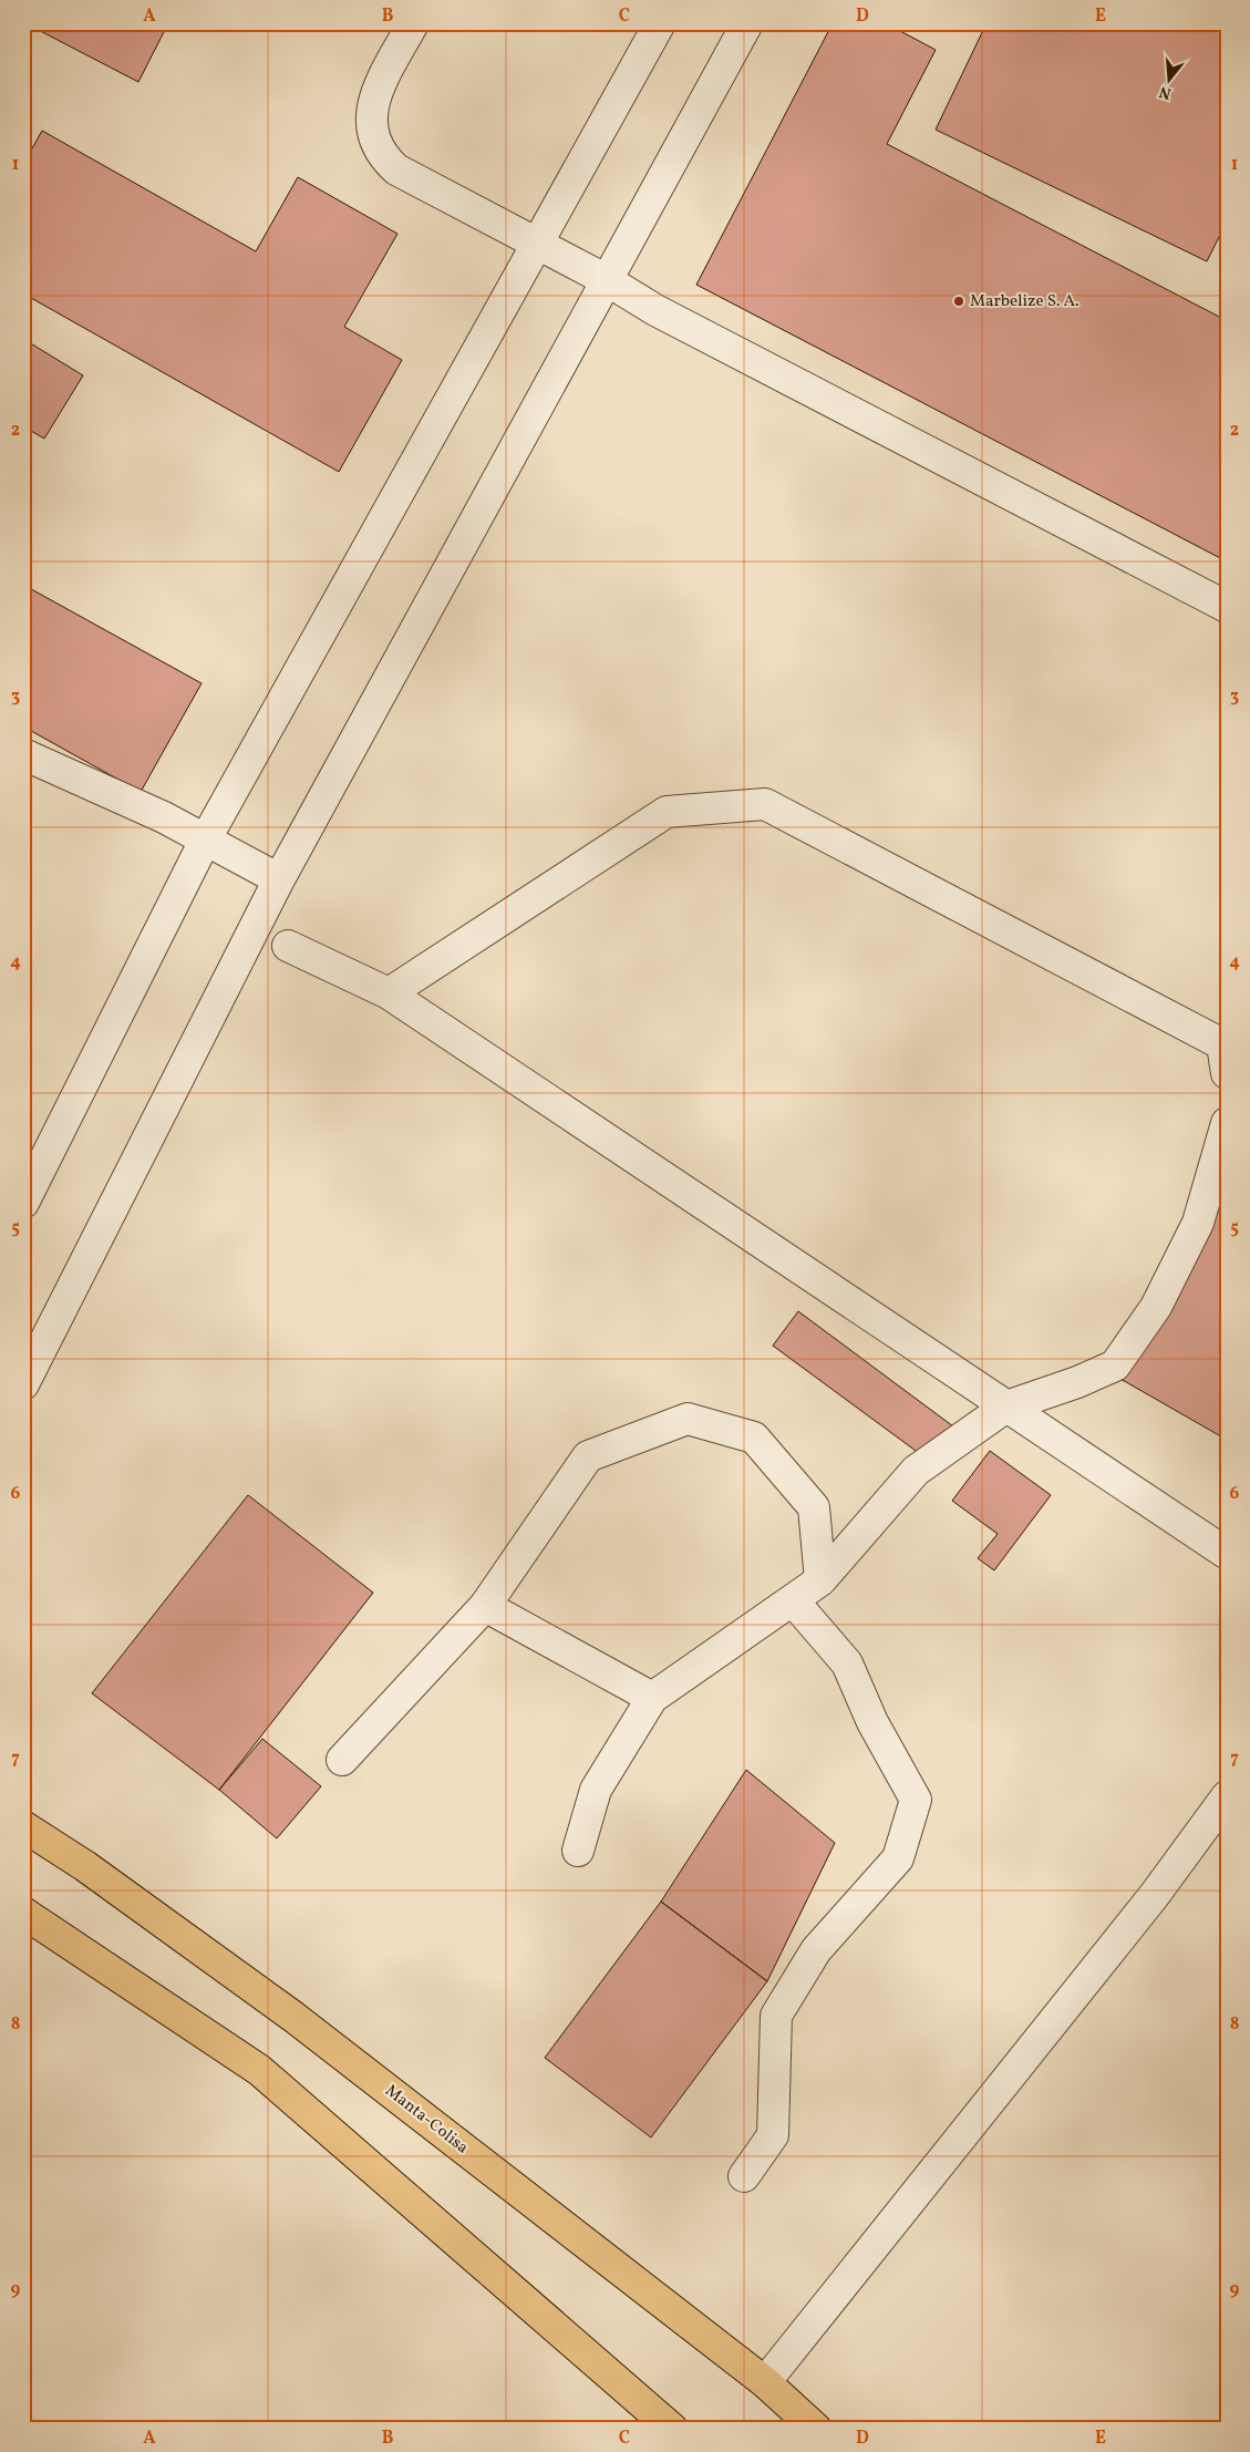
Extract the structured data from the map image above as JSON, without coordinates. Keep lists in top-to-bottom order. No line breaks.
{"streets":{"highway":["Manta-Colisa"]},"places":["Marbelize S. A."],"north":"bottom","grid":{"columns":["A","B","C","D","E"],"rows":["1","2","3","4","5","6","7","8","9"]}}
